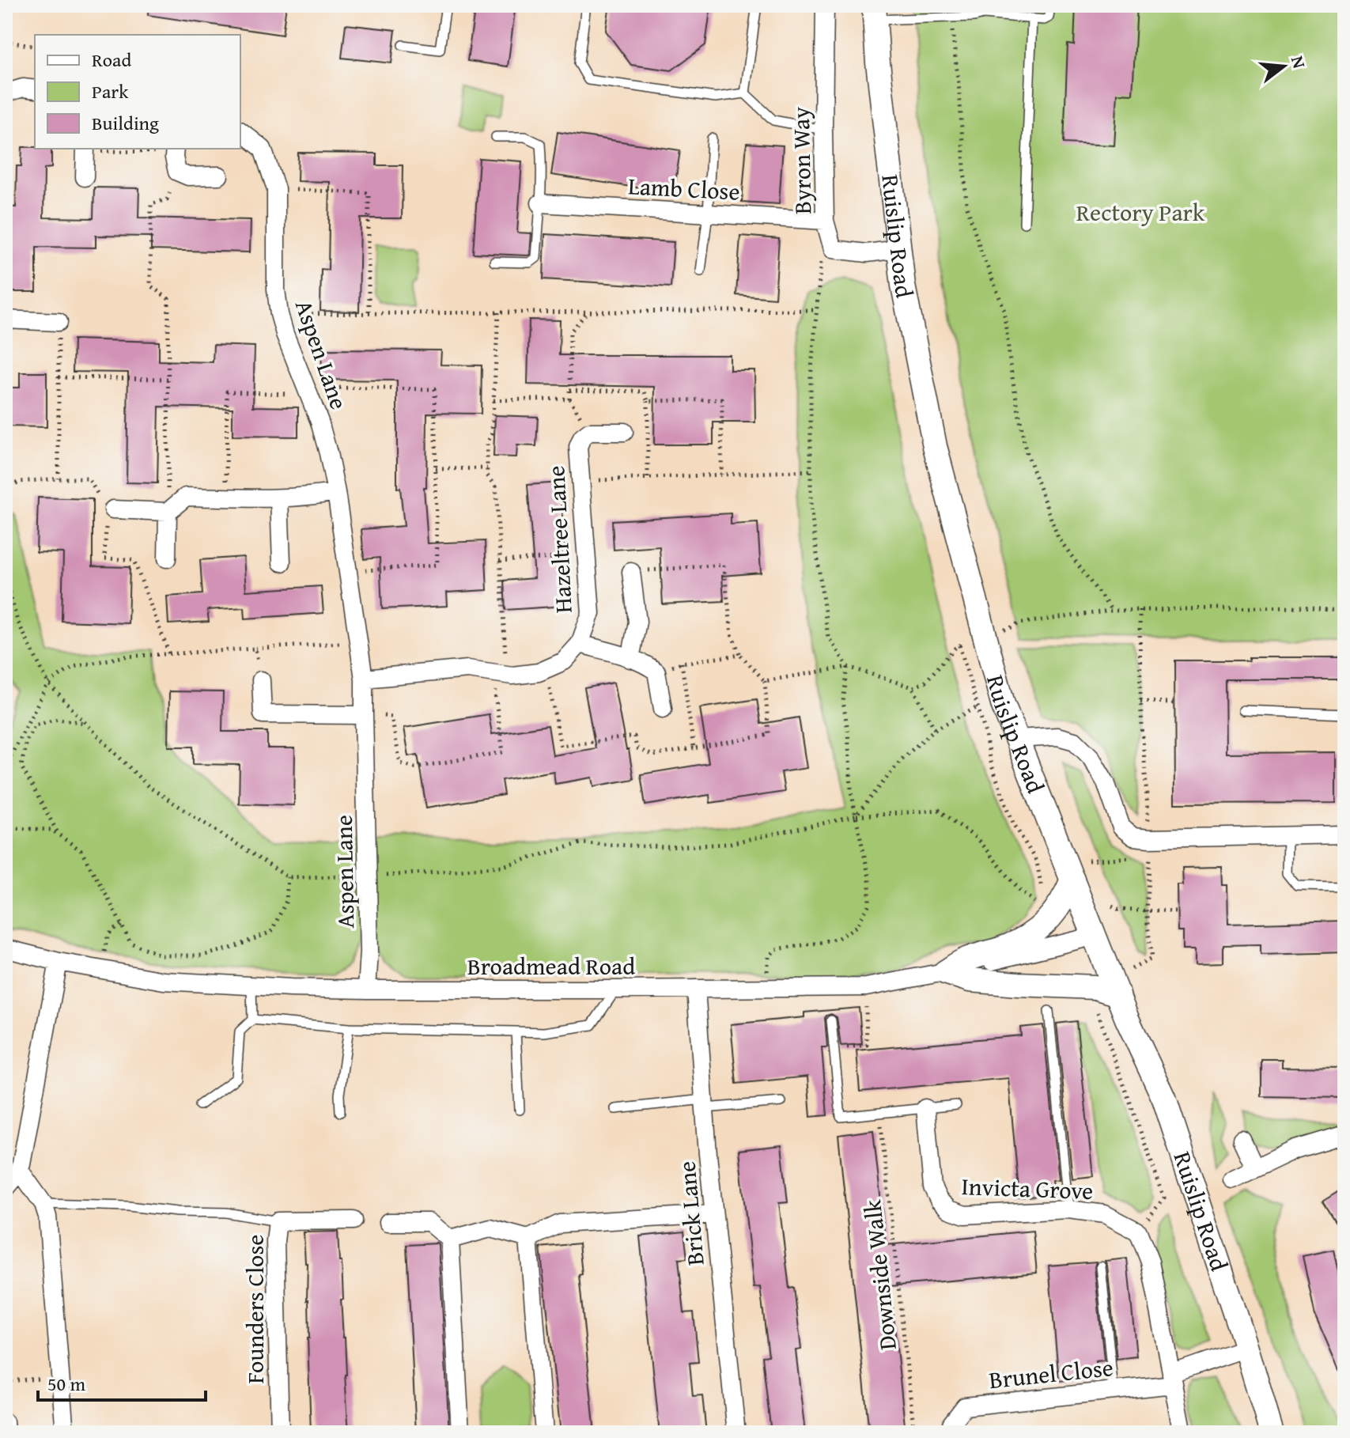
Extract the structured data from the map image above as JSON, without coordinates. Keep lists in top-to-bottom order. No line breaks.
{"streets":{"main road":["Ruislip Road"],"street":["Byron Way","Lamb Close","Aspen Lane","Hazeltree Lane","Broadmead Road","Invicta Grove","Brick Lane","Founders Close","Brunel Close"],"path":["Downside Walk"]},"crossings":[["Byron Way","Lamb Close"],["Byron Way","Ruislip Road"],["Ruislip Road","Broadmead Road"],["Aspen Lane","Hazeltree Lane"],["Aspen Lane","Broadmead Road"],["Broadmead Road","Brick Lane"]],"parks":["Rectory Park"],"legend":["Road","Park","Building"],"scale_bar":"50 m","north":"right"}
